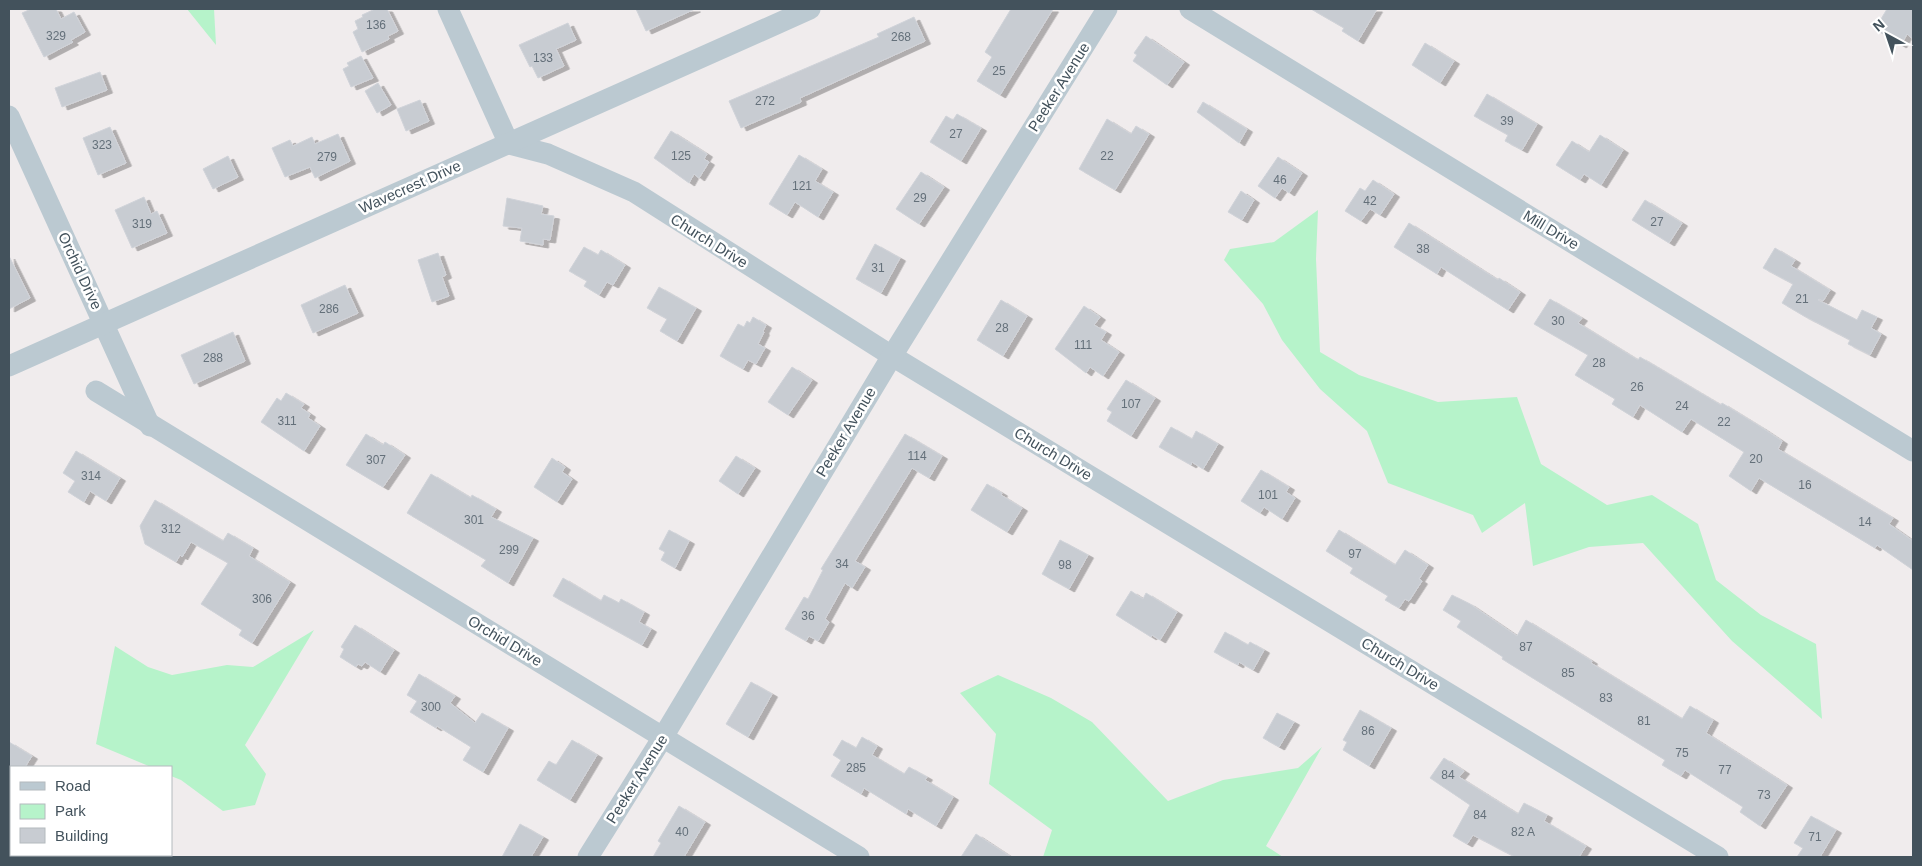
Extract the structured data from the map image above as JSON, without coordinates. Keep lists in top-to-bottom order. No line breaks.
{"streets":{"street":["Peeker Avenue","Wavecrest Drive","Mill Drive","Church Drive","Orchid Drive"]},"crossings":[["Peeker Avenue","Church Drive"],["Peeker Avenue","Orchid Drive"],["Wavecrest Drive","Church Drive"],["Wavecrest Drive","Orchid Drive"]],"house_numbers":["136","329","268","133","25","272","39","27","323","125","22","279","46","121","29","42","27","319","38","31","21","286","30","28","111","288","28","26","107","24","311","22","114","20","307","314","16","101","301","14","312","299","97","34","98","306","36","87","85","83","300","81","86","75","285","77","84","73","84","40","82 A","71"],"legend":["Road","Park","Building"],"north":"top left"}
